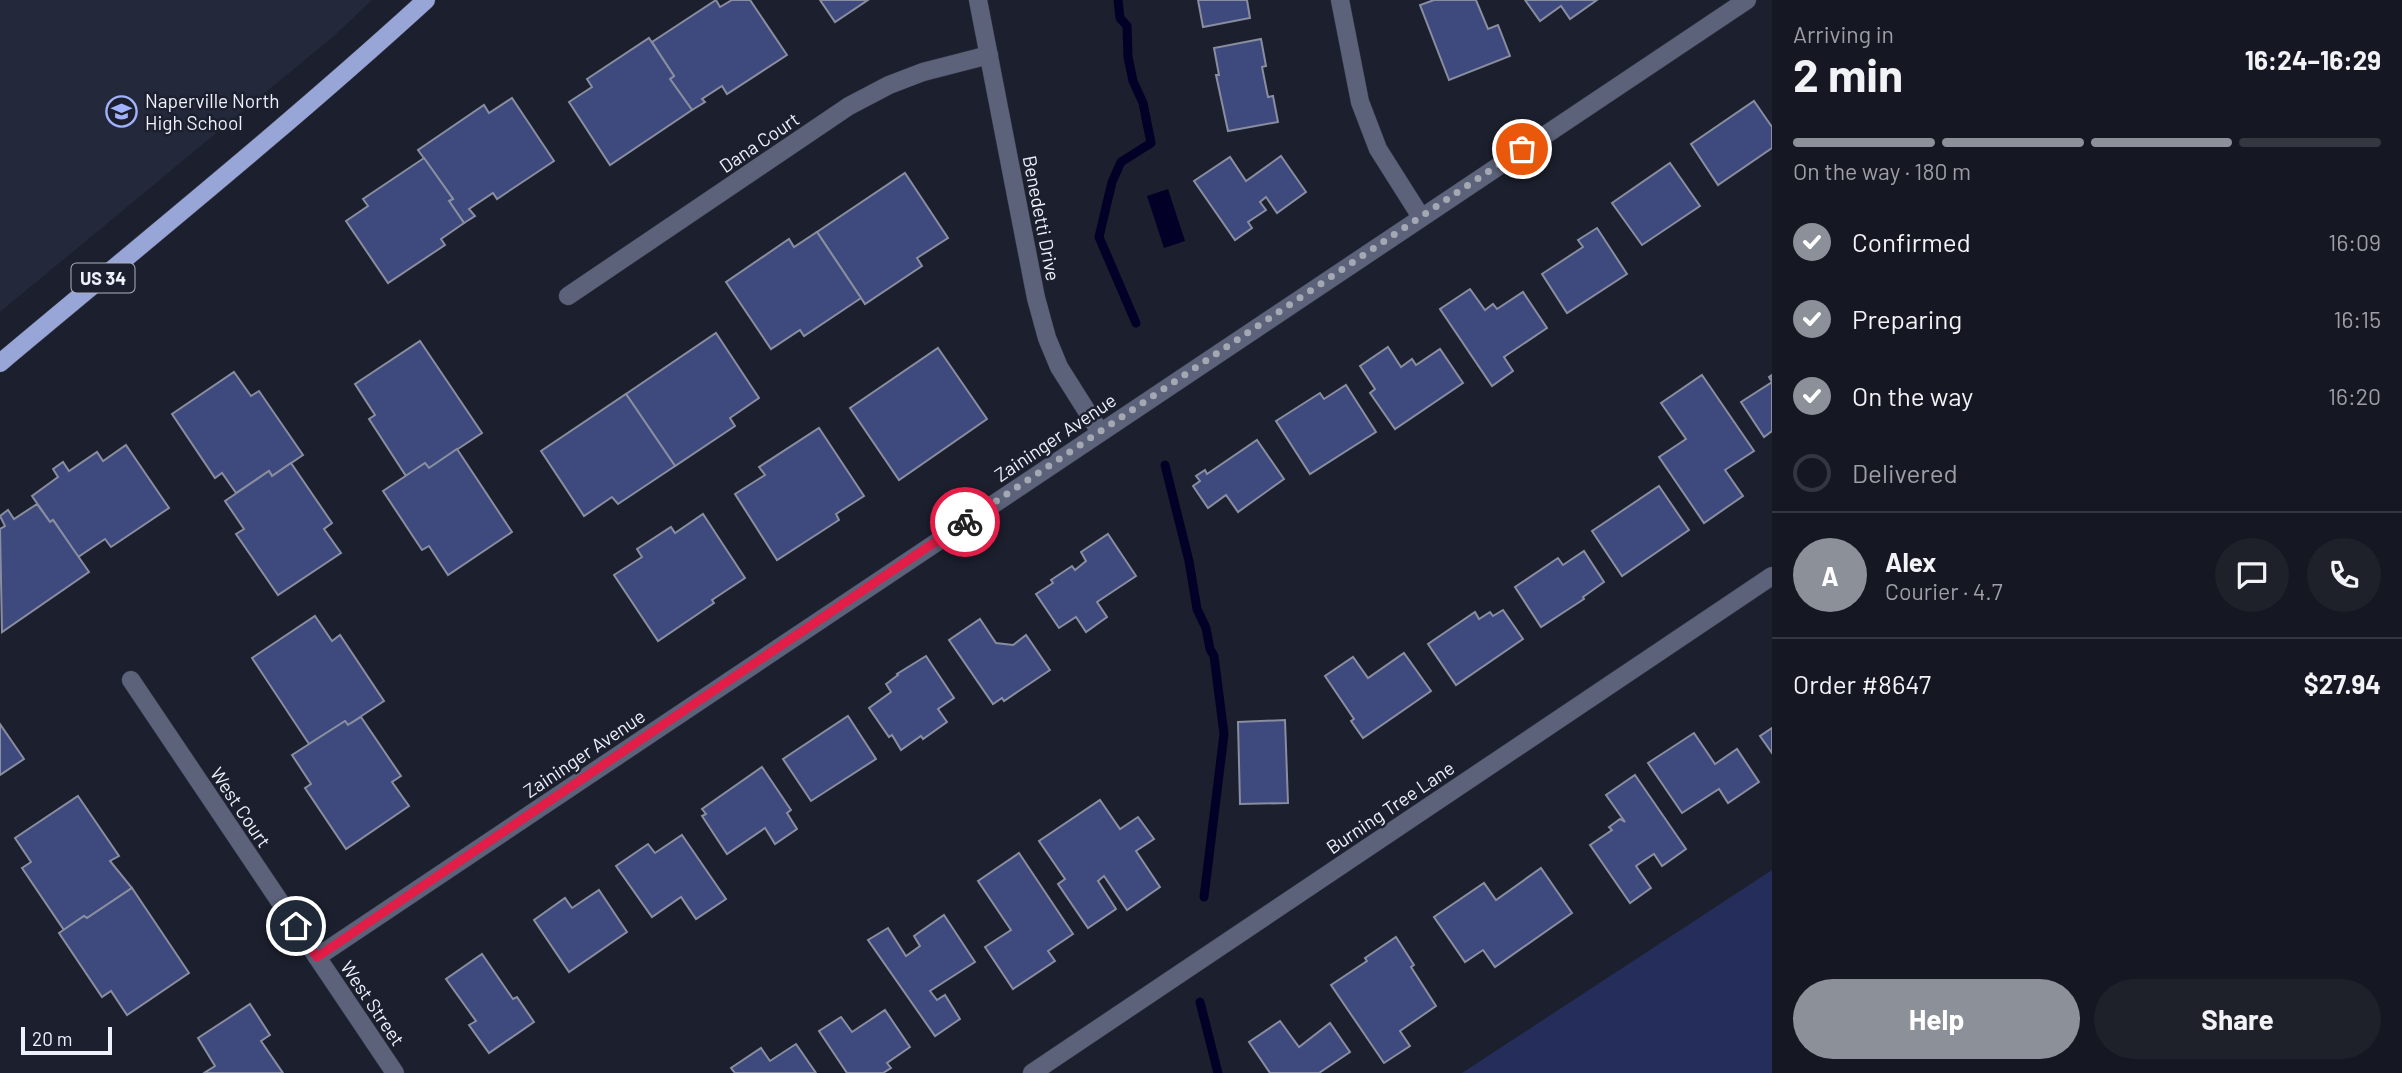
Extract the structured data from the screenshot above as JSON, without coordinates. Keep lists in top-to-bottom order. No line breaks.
{"streets":{"main road":["US 34"],"street":["Dana Court","Benedetti Drive","Zaininger Avenue","West Court","Burning Tree Lane","West Street"]},"crossings":[["Dana Court","Benedetti Drive"],["Benedetti Drive","Zaininger Avenue"],["Zaininger Avenue","West Court"],["Zaininger Avenue","West Street"],["West Court","West Street"]],"places":{"school or university":["Naperville North High School"]},"scale_bar":"20 m","page":{"heading":["2 min","Arriving in","16:24–16:29"],"panel":["Alex","Courier · 4.7","Order #8647","$27.94"],"bar":"On the way · 180 m","list":[["Confirmed","16:09"],["Preparing","16:15"],["On the way","16:20"],"Delivered"],"round":"A","buttons":["Help","Share"],"scale":"20 m"}}
